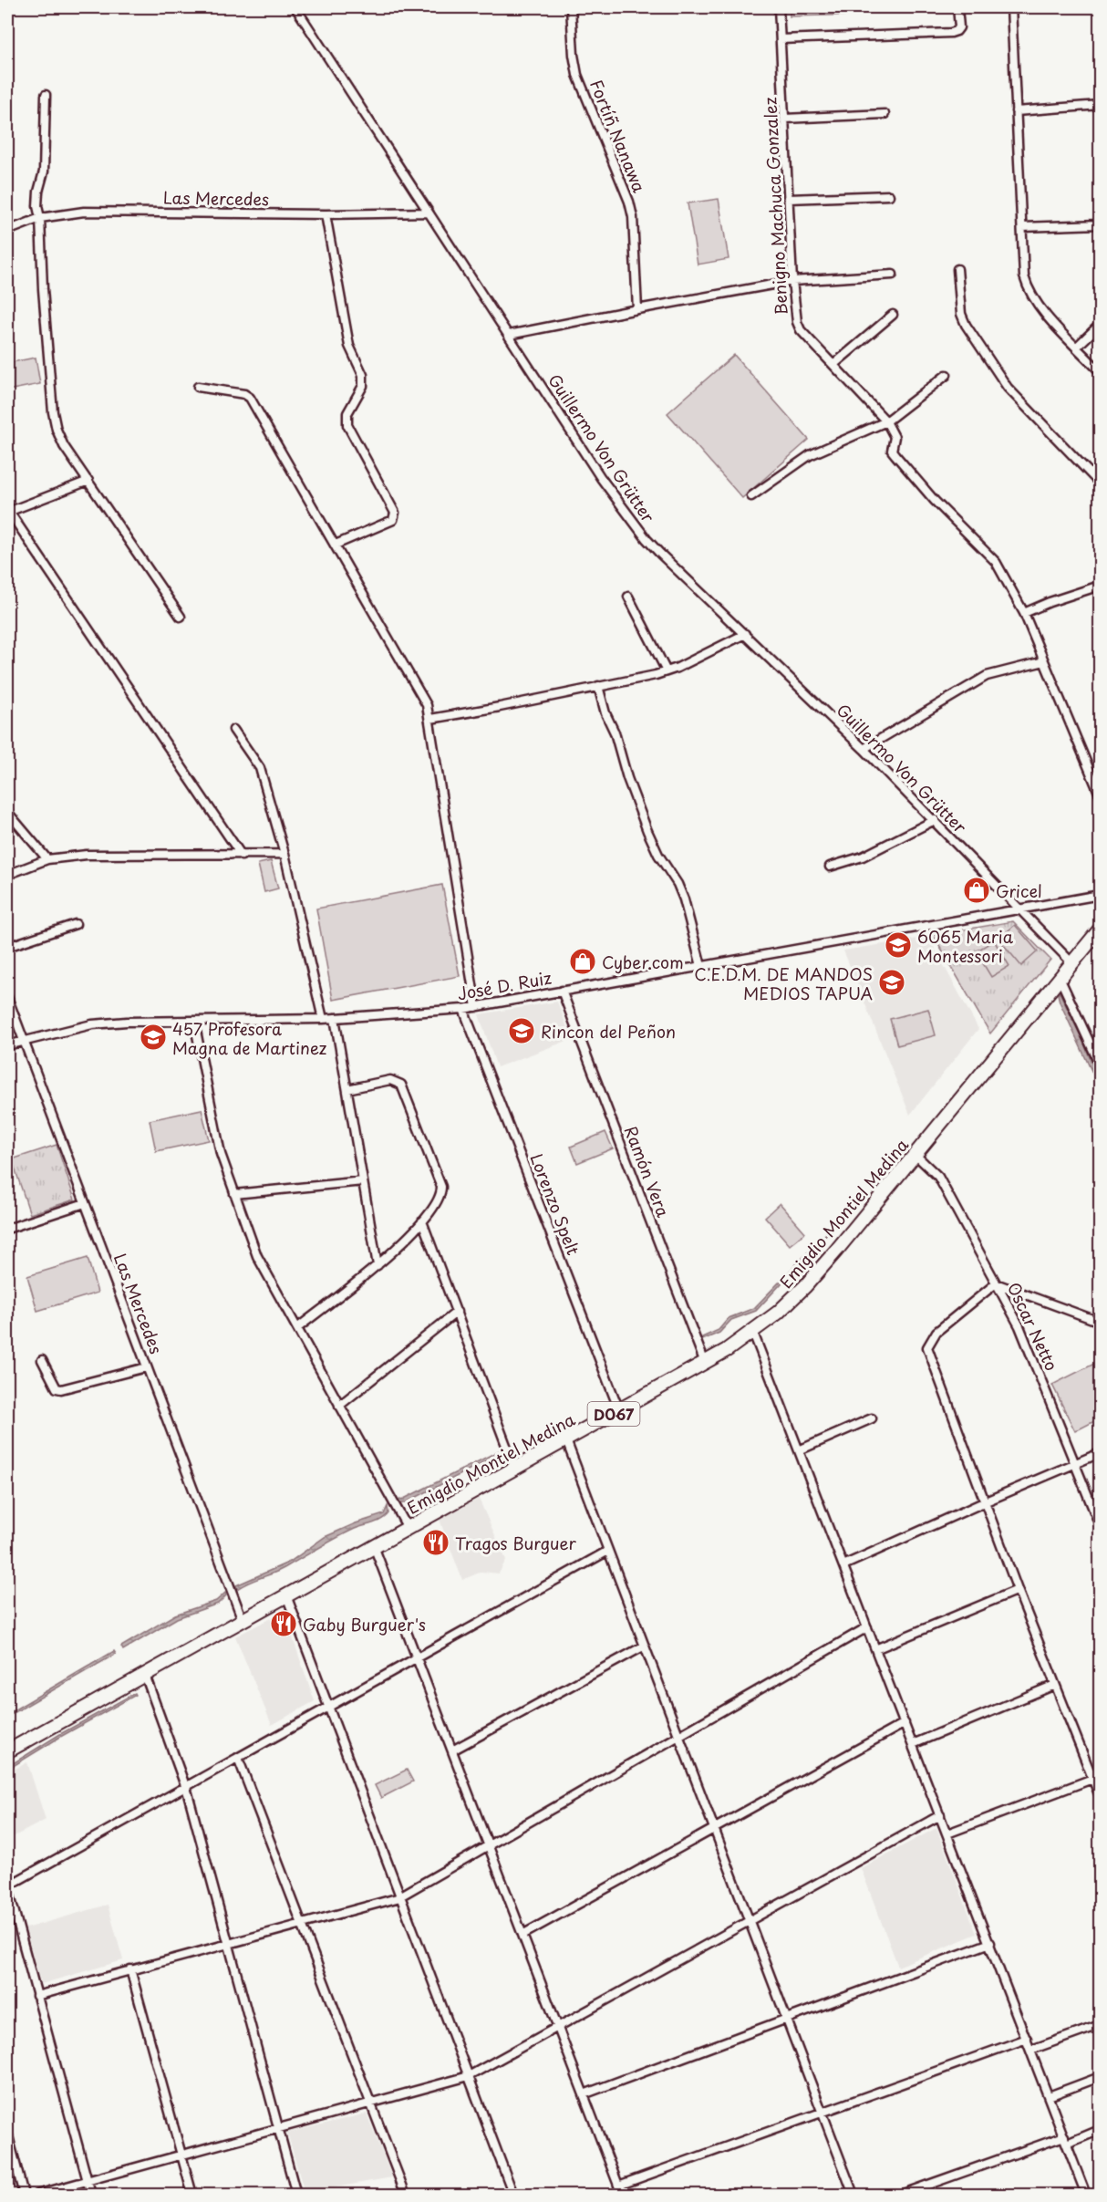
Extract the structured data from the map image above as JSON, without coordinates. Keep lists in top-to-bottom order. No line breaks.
{"streets":{"main road":["Emigdio Montiel Medina","D067"],"street":["Fortíñ Nanawa","Las Mercedes","Benigno Machuca Gonzalez","Guillermo Von Grütter","José D. Ruiz","Ramón Vera","Lorenzo Spelt","Oscar Netto"]},"crossings":[["Las Mercedes","Guillermo Von Grütter"],["Las Mercedes","José D. Ruiz"],["Las Mercedes","Emigdio Montiel Medina"],["Guillermo Von Grütter","José D. Ruiz"],["Guillermo Von Grütter","Emigdio Montiel Medina"],["José D. Ruiz","Ramón Vera"],["José D. Ruiz","Lorenzo Spelt"],["Ramón Vera","Emigdio Montiel Medina"],["Lorenzo Spelt","Emigdio Montiel Medina"],["Emigdio Montiel Medina","Oscar Netto"]],"places":{"shop":["Gricel","Cyber.com"],"school or university":["6065 Maria Montessori","C.E.D.M. DE MANDOS MEDIOS TAPUA","Rincon del Peñon","457 Profesora Magna de Martinez"],"restaurant":["Tragos Burguer","Gaby Burguer's"]}}
